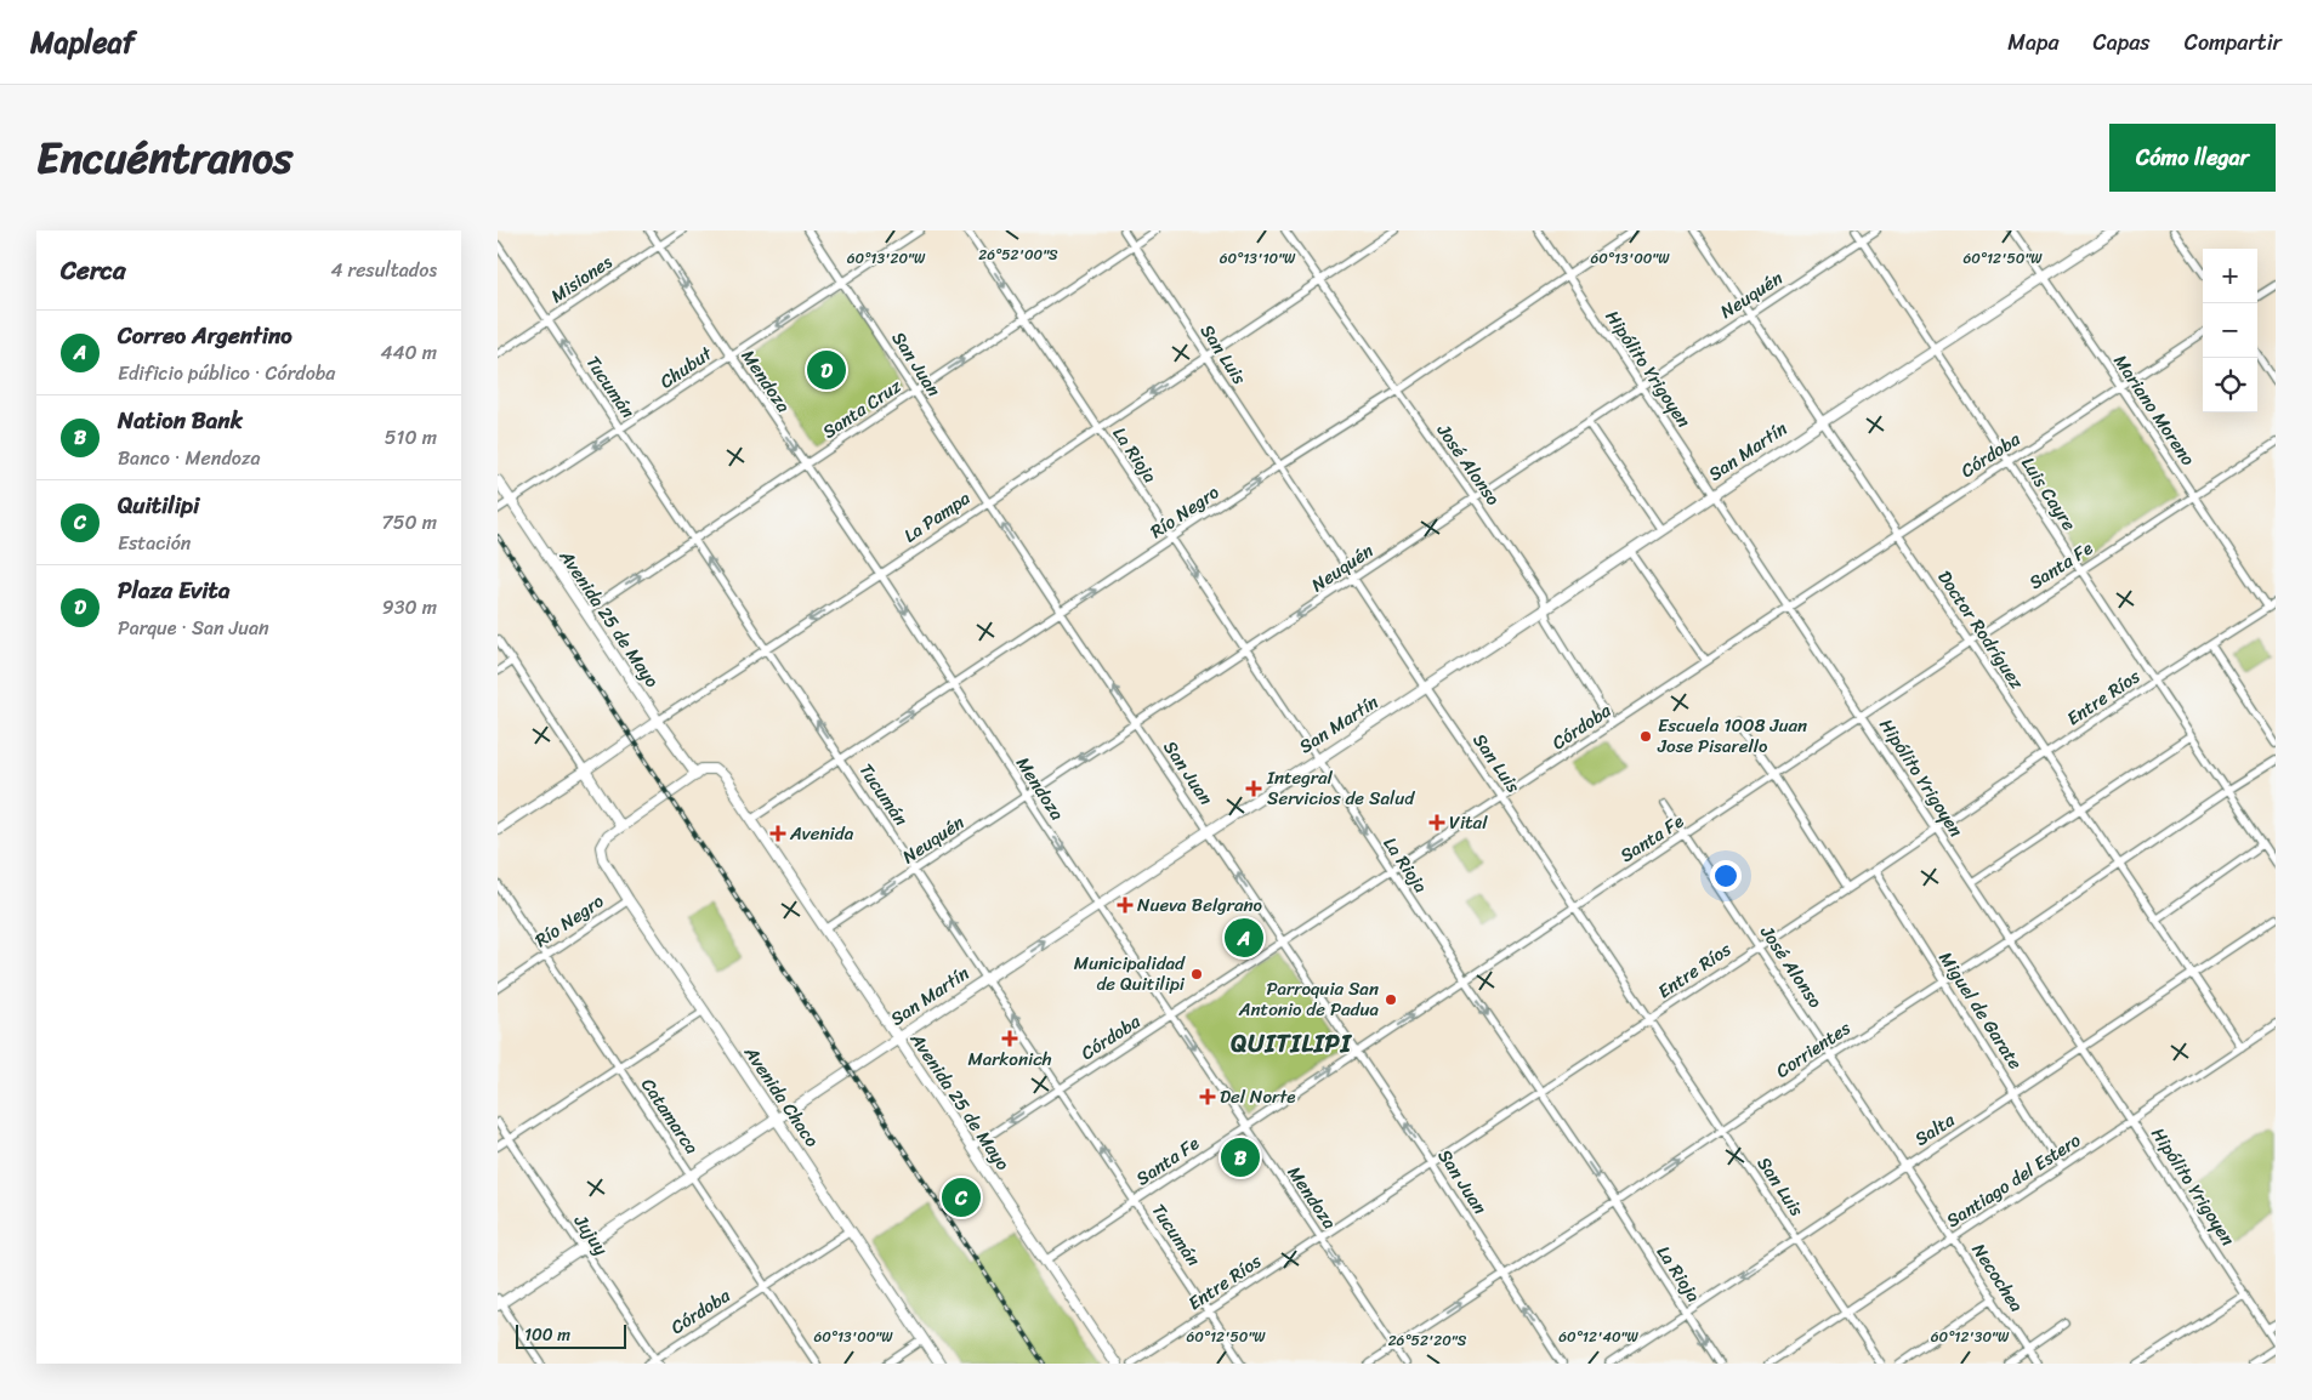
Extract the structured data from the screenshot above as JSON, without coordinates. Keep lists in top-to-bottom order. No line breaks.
{"streets":{"street":["Misiones","Neuquén","San Luis","San Juan","Chubut","Hipólito Yrigoyen","Mendoza","Tucumán","Santa Cruz","Mariano Moreno","San Martín","La Rioja","Córdoba","José Alonso","Luis Cayre","Río Negro","La Pampa","Santa Fe","Avenida 25 de Mayo","Doctor Rodríguez","Entre Ríos","Miguel de Garate","Corrientes","Avenida Chaco","Catamarca","Salta","Santiago del Estero","Jujuy","Necochea"]},"crossings":[["Misiones","Mendoza"],["Misiones","Tucumán"],["Neuquén","San Luis"],["Neuquén","San Juan"],["Neuquén","Hipólito Yrigoyen"],["Neuquén","Mendoza"],["Neuquén","Tucumán"],["Neuquén","La Rioja"],["Neuquén","José Alonso"],["Neuquén","Luis Cayre"],["Neuquén","Avenida 25 de Mayo"],["Neuquén","Doctor Rodríguez"],["San Luis","Santa Cruz"],["San Luis","San Martín"],["San Luis","Córdoba"],["San Luis","Río Negro"],["San Luis","La Pampa"],["San Luis","Santa Fe"],["San Luis","Entre Ríos"],["San Luis","Corrientes"],["San Luis","Salta"],["San Luis","Santiago del Estero"],["San Juan","Chubut"],["San Juan","Santa Cruz"],["San Juan","San Martín"],["San Juan","Córdoba"],["San Juan","Río Negro"],["San Juan","La Pampa"],["San Juan","Santa Fe"],["San Juan","Entre Ríos"],["San Juan","Corrientes"],["Chubut","Mendoza"],["Chubut","Tucumán"],["Chubut","Avenida 25 de Mayo"],["Hipólito Yrigoyen","San Martín"],["Hipólito Yrigoyen","Córdoba"],["Hipólito Yrigoyen","Río Negro"],["Hipólito Yrigoyen","Santa Fe"],["Hipólito Yrigoyen","Entre Ríos"],["Hipólito Yrigoyen","Corrientes"],["Hipólito Yrigoyen","Salta"],["Hipólito Yrigoyen","Santiago del Estero"],["Mendoza","Santa Cruz"],["Mendoza","San Martín"],["Mendoza","Córdoba"],["Mendoza","Río Negro"],["Mendoza","La Pampa"],["Mendoza","Santa Fe"],["Mendoza","Entre Ríos"],["Mendoza","Corrientes"],["Tucumán","Santa Cruz"],["Tucumán","San Martín"],["Tucumán","Córdoba"],["Tucumán","Río Negro"],["Tucumán","La Pampa"],["Tucumán","Santa Fe"],["Tucumán","Entre Ríos"],["Santa Cruz","La Rioja"],["Santa Cruz","Avenida 25 de Mayo"],["Mariano Moreno","San Martín"],["Mariano Moreno","Córdoba"],["Mariano Moreno","Santa Fe"],["Mariano Moreno","Entre Ríos"],["San Martín","La Rioja"],["San Martín","José Alonso"],["San Martín","Luis Cayre"],["San Martín","Avenida 25 de Mayo"],["San Martín","Doctor Rodríguez"],["San Martín","Avenida Chaco"],["San Martín","Catamarca"],["San Martín","Jujuy"],["La Rioja","Córdoba"],["La Rioja","Río Negro"],["La Rioja","La Pampa"],["La Rioja","Santa Fe"],["La Rioja","Entre Ríos"],["La Rioja","Corrientes"],["La Rioja","Salta"],["Córdoba","José Alonso"],["Córdoba","Luis Cayre"],["Córdoba","Avenida 25 de Mayo"],["Córdoba","Doctor Rodríguez"],["Córdoba","Avenida Chaco"],["Córdoba","Catamarca"],["Córdoba","Jujuy"],["José Alonso","Río Negro"],["José Alonso","La Pampa"],["José Alonso","Santa Fe"],["José Alonso","Entre Ríos"],["José Alonso","Corrientes"],["José Alonso","Salta"],["José Alonso","Santiago del Estero"],["José Alonso","Necochea"],["Luis Cayre","Santa Fe"],["Luis Cayre","Entre Ríos"],["Luis Cayre","Corrientes"],["Río Negro","Avenida 25 de Mayo"],["Río Negro","Avenida Chaco"],["Río Negro","Catamarca"],["La Pampa","Avenida 25 de Mayo"],["Santa Fe","Avenida 25 de Mayo"],["Santa Fe","Doctor Rodríguez"],["Doctor Rodríguez","Entre Ríos"],["Doctor Rodríguez","Corrientes"],["Doctor Rodríguez","Salta"],["Doctor Rodríguez","Santiago del Estero"],["Entre Ríos","Miguel de Garate"],["Miguel de Garate","Corrientes"],["Miguel de Garate","Salta"],["Miguel de Garate","Santiago del Estero"],["Santiago del Estero","Necochea"]],"one_way":["San Juan","Chubut","Mendoza","Tucumán","Santa Cruz","La Rioja"],"districts":["QUITILIPI"],"places":{"other":["Escuela 1008 Juan Jose Pisarello","Municipalidad de Quitilipi","Parroquia San Antonio de Padua"],"health":["Integral Servicios de Salud","Vital","Avenida","Nueva Belgrano","Markonich","Del Norte"]},"scale_bar":"100 m","page":{"header":"Mapleaf","nav":["Mapa","Capas","Compartir"],"title":"Encuéntranos","buttons":"Cómo llegar","heading":["Cerca","4 resultados"],"map_buttons":["+","−"],"list":[{"mark":"A","name":"Correo Argentino","note":"Edificio público · Córdoba","value":"440 m"},{"mark":"B","name":"Nation Bank","note":"Banco · Mendoza","value":"510 m"},{"mark":"C","name":"Quitilipi","note":"Estación","value":"750 m"},{"mark":"D","name":"Plaza Evita","note":"Parque · San Juan","value":"930 m"}],"pins":["D","A","B","C"],"scale":"100 m"},"coordinates":["26°52'00\"S","60°13'20\"W","60°13'10\"W","60°13'00\"W","60°12'50\"W","60°12'40\"W","60°12'30\"W","26°52'20\"S"]}
